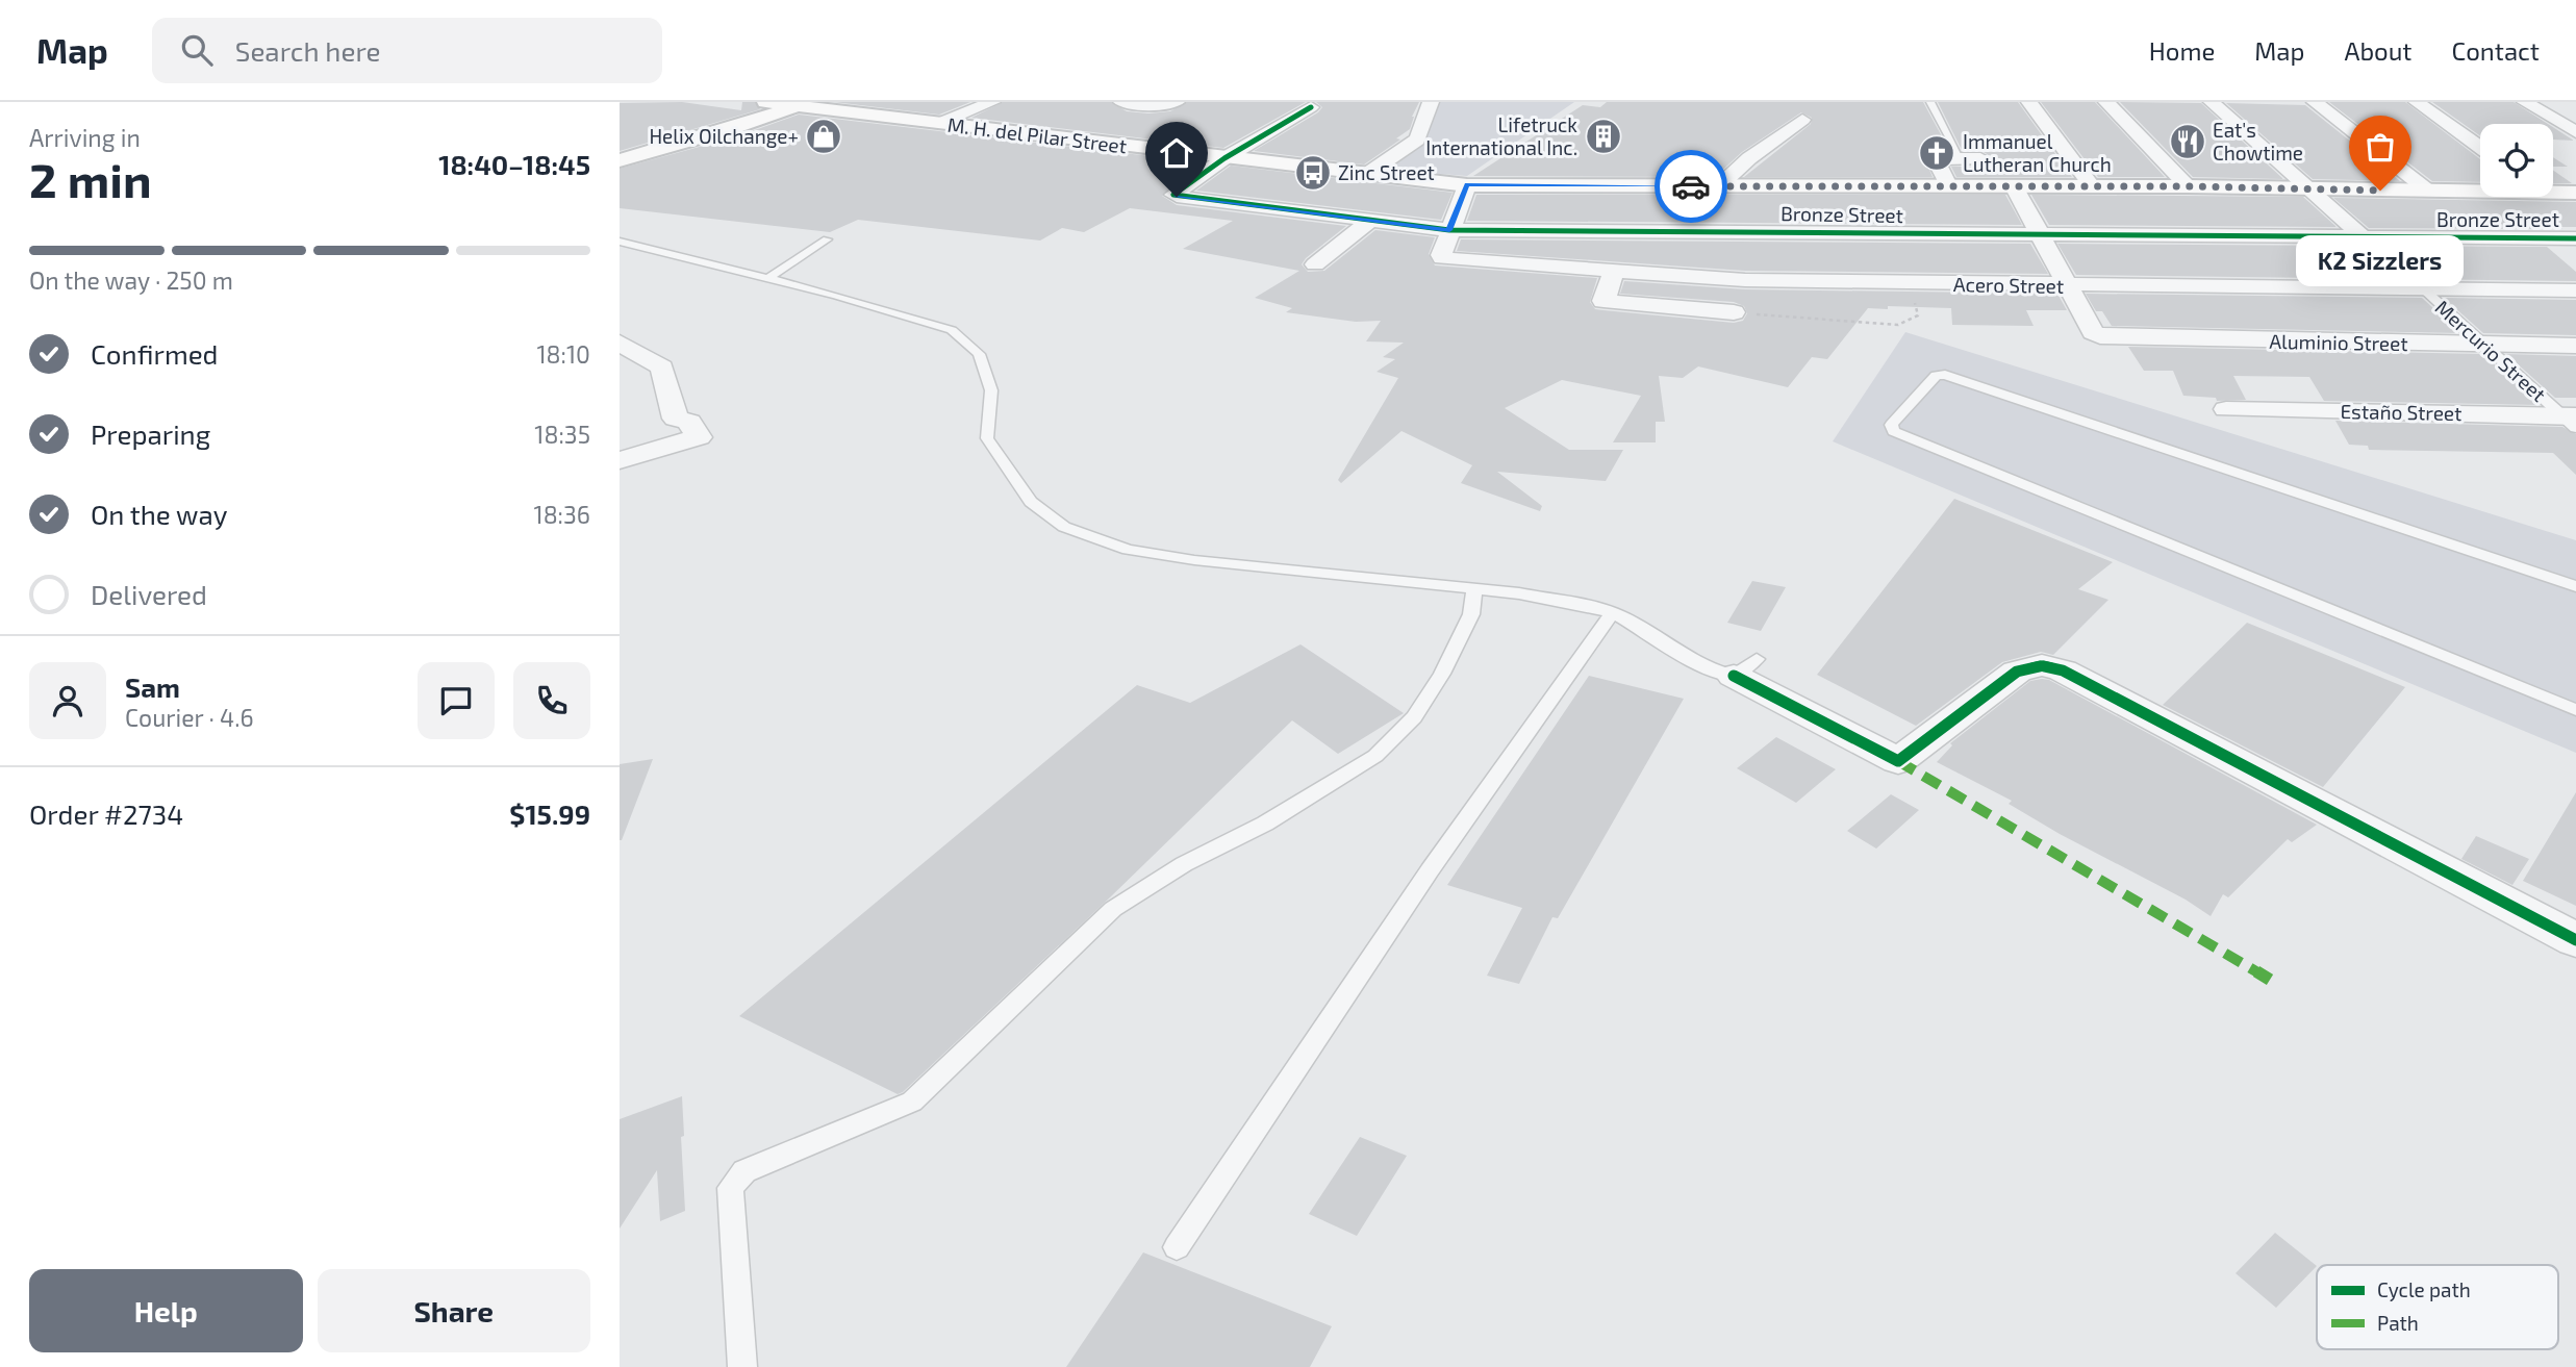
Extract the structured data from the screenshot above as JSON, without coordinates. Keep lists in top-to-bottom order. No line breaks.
{"streets":{"main road":["M. H. del Pilar Street"],"street":["Bronze Street","Acero Street","Aluminio Street","Mercurio Street","Estaño Street"]},"crossings":[["M. H. del Pilar Street","Bronze Street"],["Bronze Street","Acero Street"],["Acero Street","Aluminio Street"],["Acero Street","Mercurio Street"],["Aluminio Street","Mercurio Street"],["Mercurio Street","Estaño Street"]],"places":{"shop":["Helix Oilchange+"],"building":["Lifetruck International Inc."],"restaurant":["Eat's Chowtime"],"church":["Immanuel Lutheran Church"],"bus stop":["Zinc Street"],"other":["K2 Sizzlers"]},"legend":["Cycle path","Path"],"page":{"header":"Map","search":"Search here","nav":["Home","Map","About","Contact"],"heading":["2 min","Arriving in","18:40–18:45"],"panel":["Sam","Courier · 4.6","Order #2734","$15.99"],"bar":"On the way · 250 m","bubble":"K2 Sizzlers","list":[["Confirmed","18:10"],["Preparing","18:35"],["On the way","18:36"],"Delivered"],"buttons":["Help","Share"]}}
